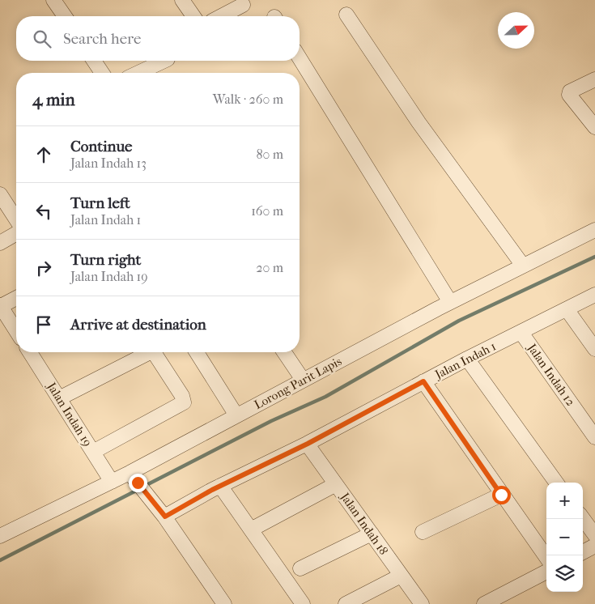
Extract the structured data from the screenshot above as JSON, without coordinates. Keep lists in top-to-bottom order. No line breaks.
{"streets":{"street":["Jalan Indah 1","Jalan Indah 12","Lorong Parit Lapis","Jalan Indah 19","Jalan Indah 18"]},"crossings":[["Jalan Indah 1","Jalan Indah 12"],["Jalan Indah 1","Jalan Indah 18"],["Lorong Parit Lapis","Jalan Indah 19"]],"north":"right","page":{"search":"Search here","heading":["4 min","Walk · 260 m"],"list":[["Continue","Jalan Indah 13","80 m"],["Turn left","Jalan Indah 1","160 m"],["Turn right","Jalan Indah 19","20 m"],"Arrive at destination"],"map_buttons":["+","−"]}}
